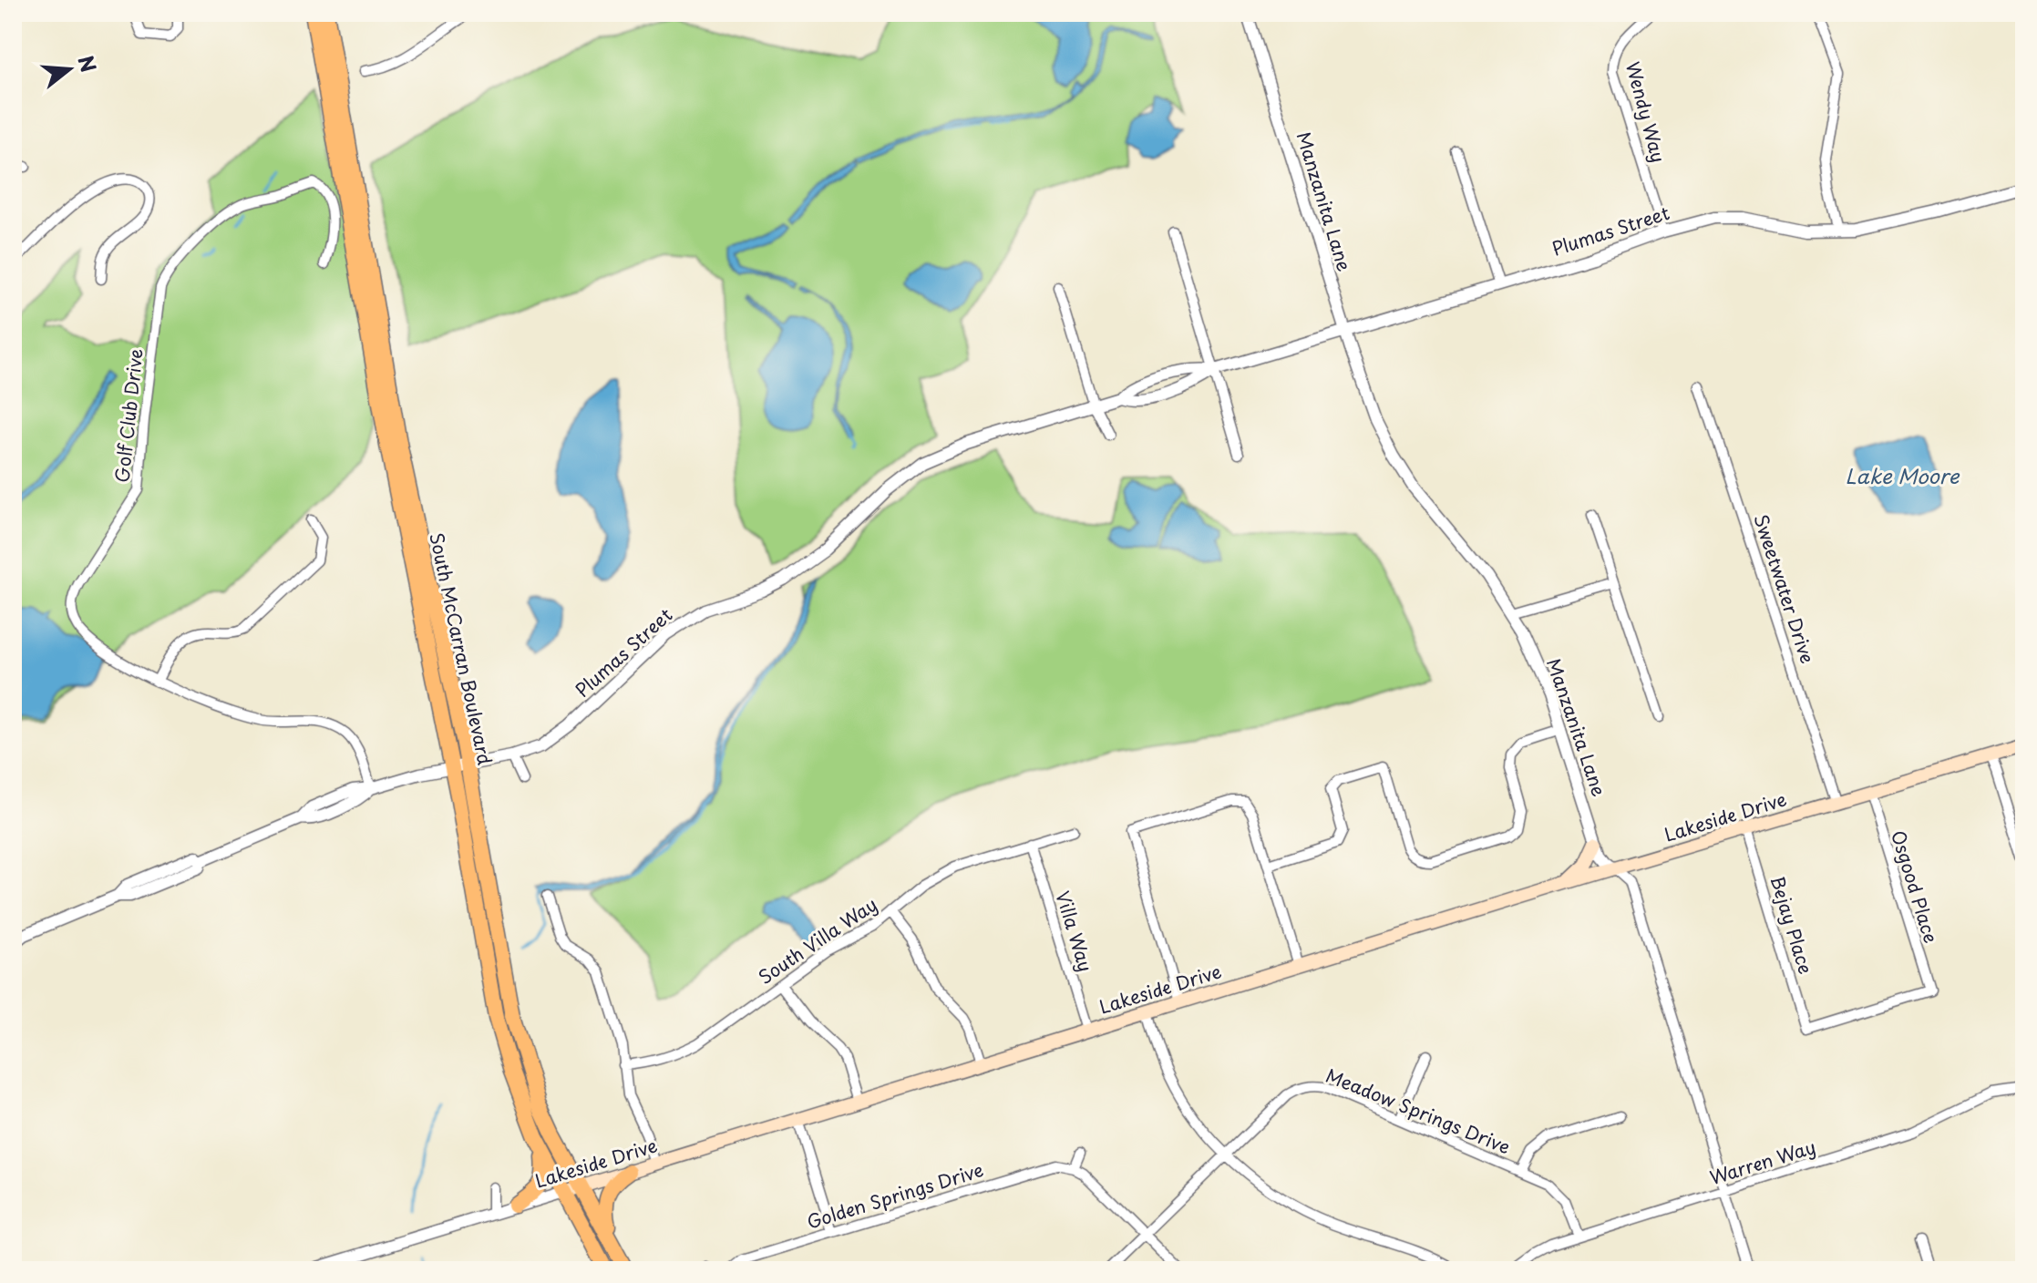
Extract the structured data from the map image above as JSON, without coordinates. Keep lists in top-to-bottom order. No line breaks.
{"streets":{"main road":["South McCarran Boulevard","Lakeside Drive"],"street":["Wendy Way","Manzanita Lane","Plumas Street","Golf Club Drive","Sweetwater Drive","Osgood Place","Bejay Place","Villa Way","South Villa Way","Meadow Springs Drive","Warren Way","Golden Springs Drive"]},"crossings":[["Wendy Way","Plumas Street"],["Manzanita Lane","Plumas Street"],["Manzanita Lane","Lakeside Drive"],["Manzanita Lane","Warren Way"],["Plumas Street","Golf Club Drive"],["Plumas Street","South McCarran Boulevard"],["Sweetwater Drive","Lakeside Drive"],["South McCarran Boulevard","Lakeside Drive"],["Lakeside Drive","Osgood Place"],["Lakeside Drive","Bejay Place"],["Lakeside Drive","Villa Way"],["Osgood Place","Bejay Place"],["Villa Way","South Villa Way"],["Meadow Springs Drive","Warren Way"]],"water":["Lake Moore"],"north":"right"}
